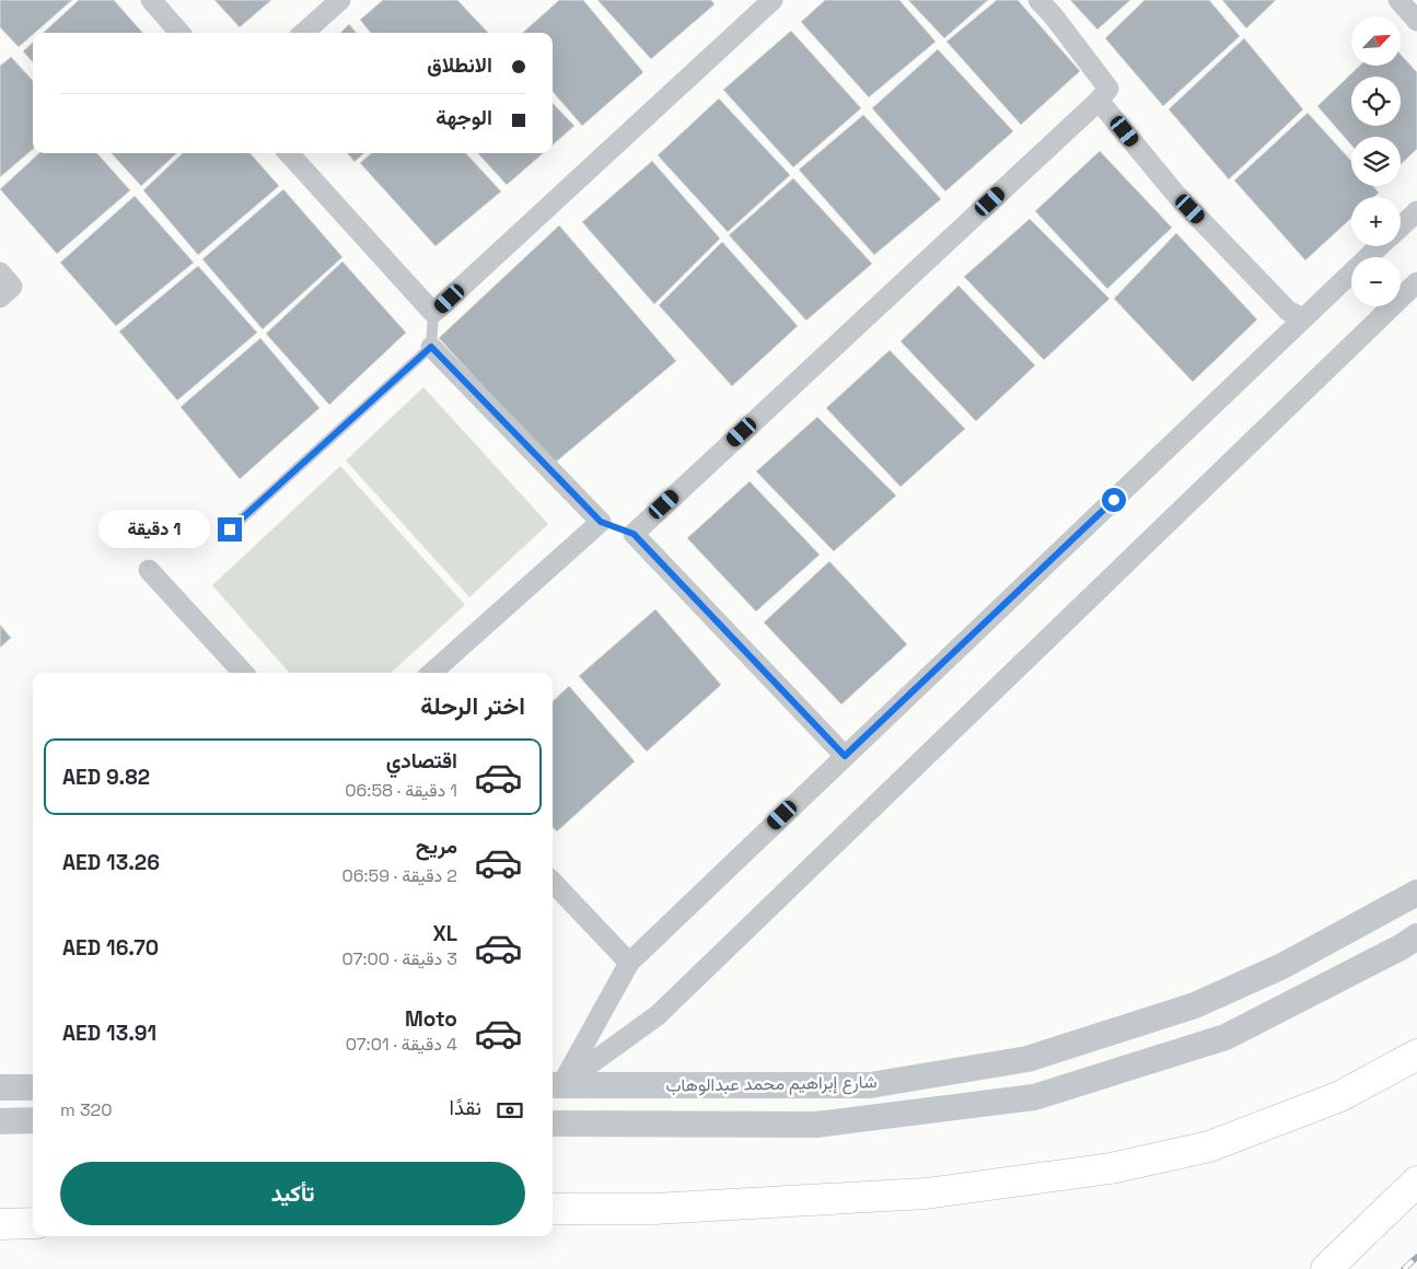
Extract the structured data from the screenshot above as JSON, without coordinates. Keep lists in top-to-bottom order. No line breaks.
{"streets":{"street":["شارع إبراهيم محمد عبدالوهاب"]},"north":"top right","page":{"map_buttons":["+","−"],"banner":["الانطلاق","الوجهة"],"bubble":"1 دقيقة","heading":"اختر الرحلة","list":[{"name":"اقتصادي","note":"1 دقيقة · 06:58","value":"AED 9.82"},{"name":"مريح","note":"2 دقيقة · 06:59","value":"AED 13.26"},{"name":"XL","note":"3 دقيقة · 07:00","value":"AED 16.70"},{"name":"Moto","note":"4 دقيقة · 07:01","value":"AED 13.91"}],"pay":["نقدًا","320 m"],"buttons":"تأكيد"}}
